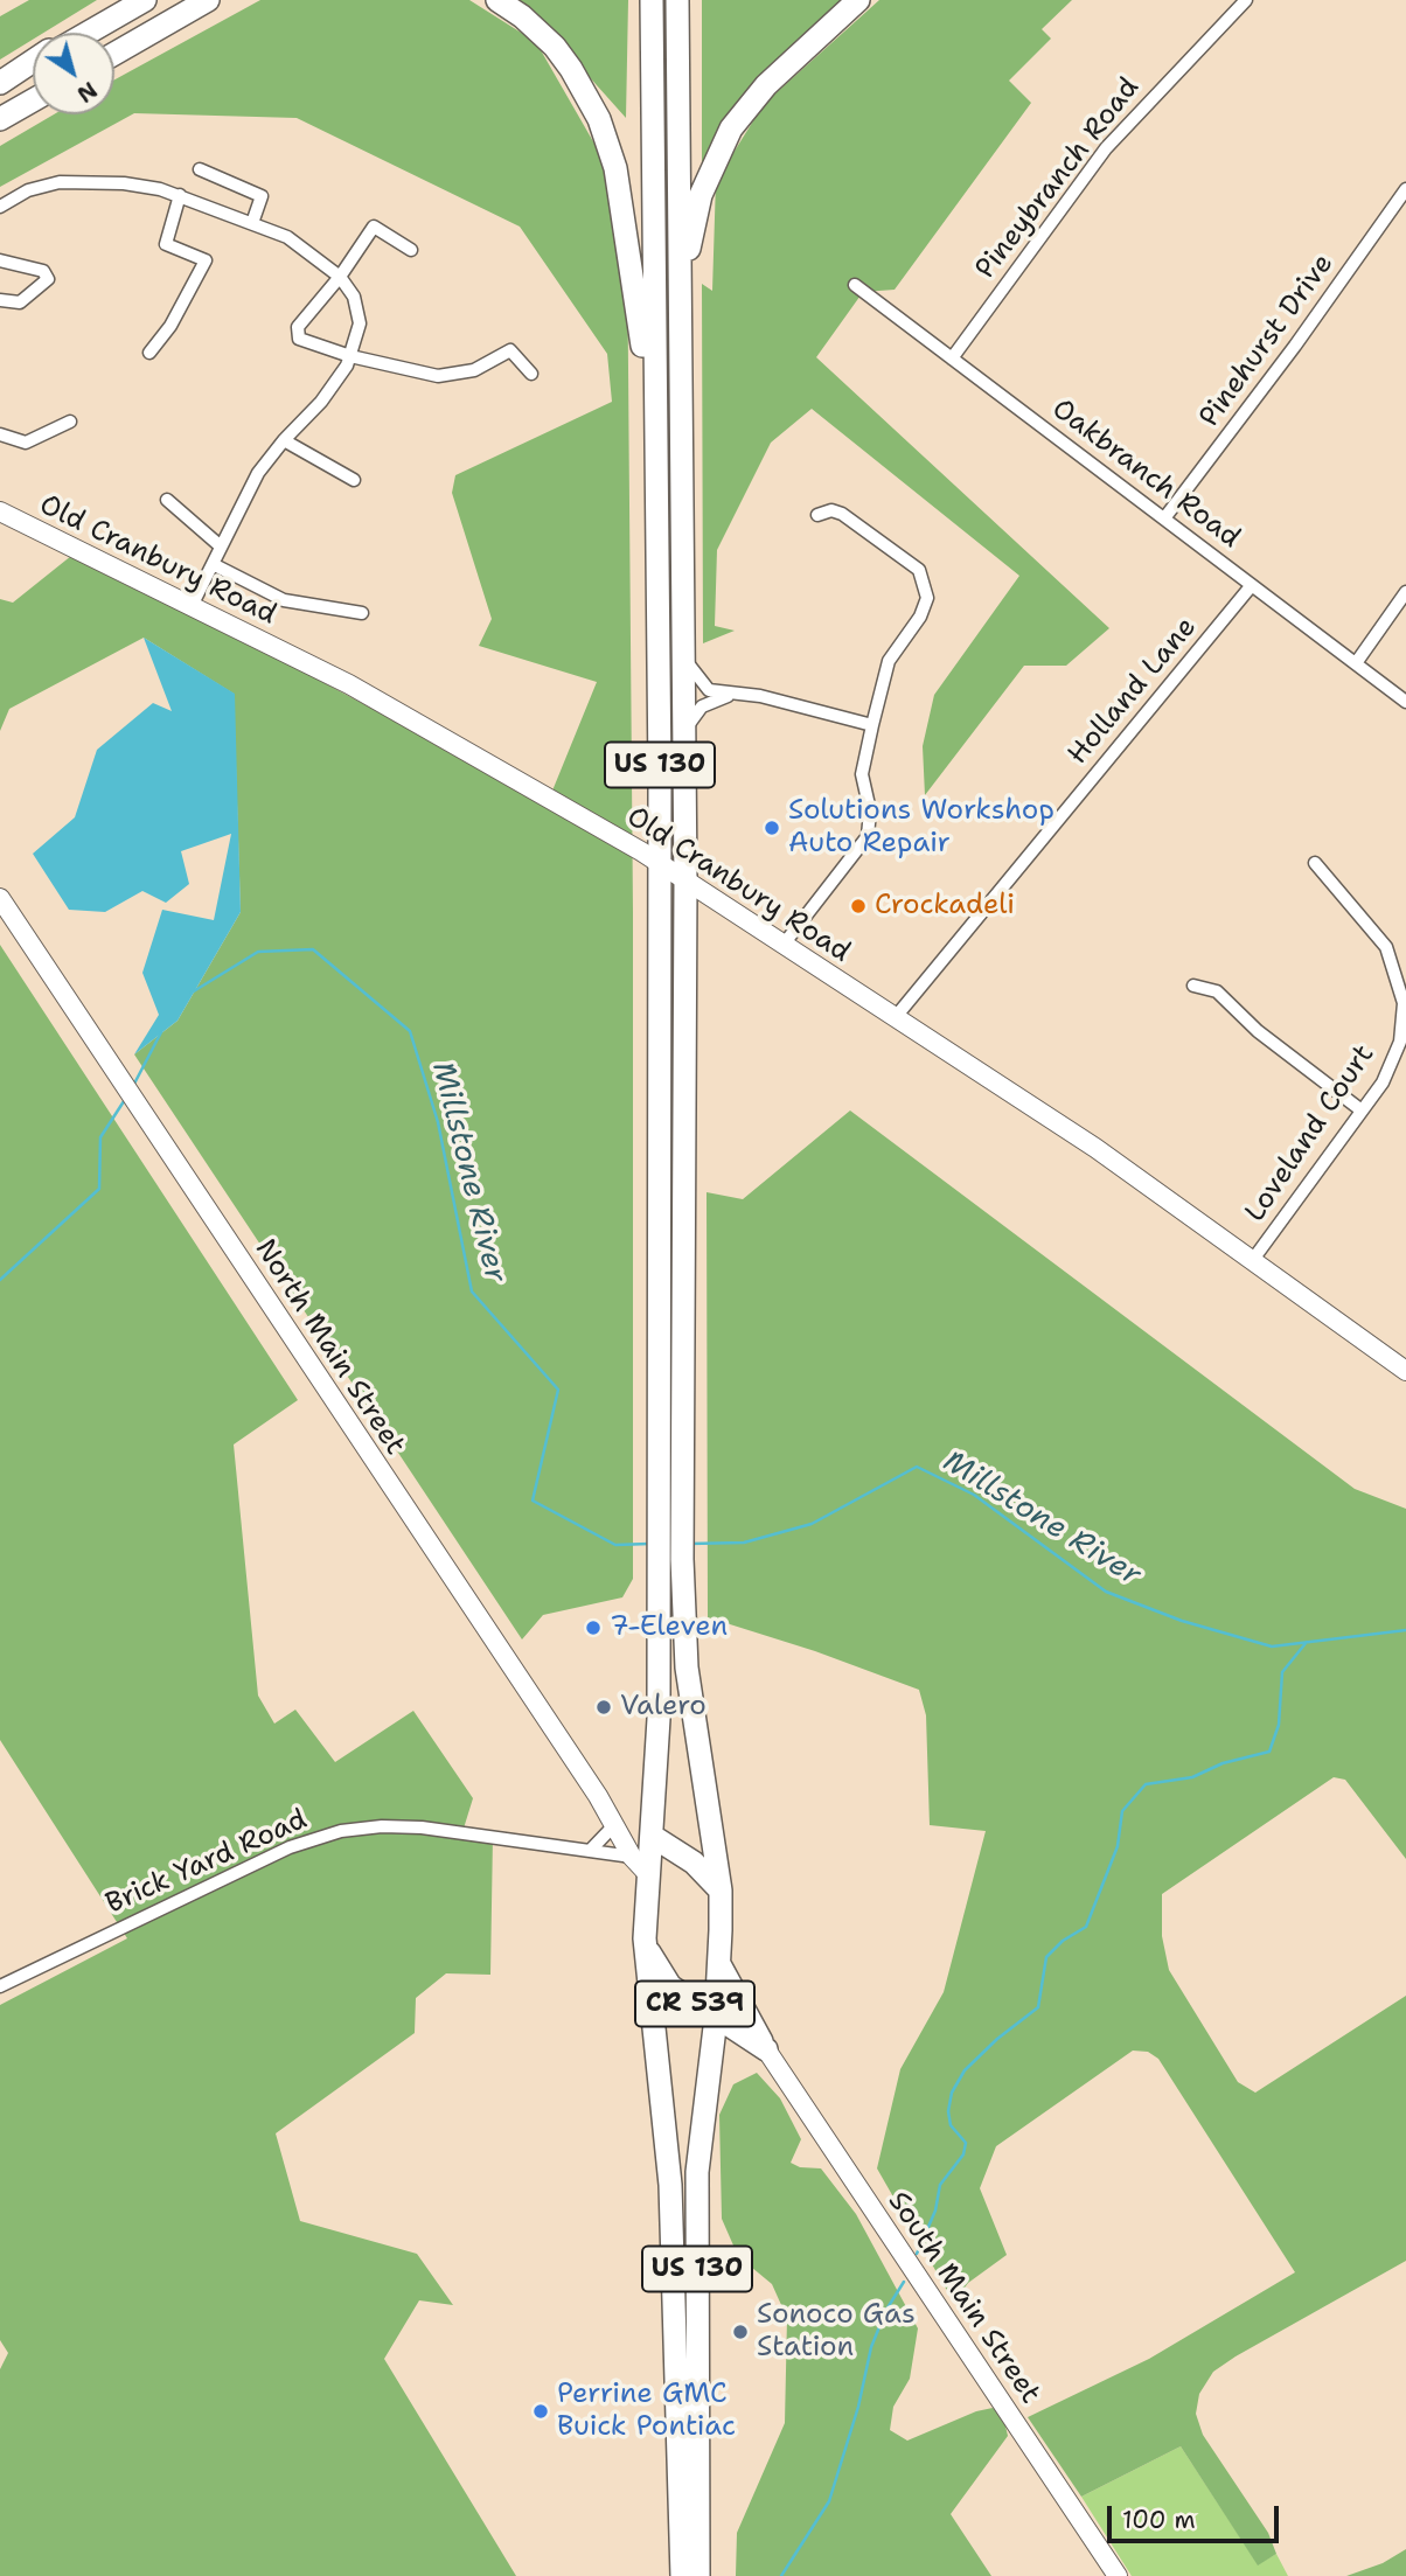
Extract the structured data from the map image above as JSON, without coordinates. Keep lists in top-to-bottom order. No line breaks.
{"streets":{"highway":["US 130","CR 539"],"street":["Pineybranch Road","Pinehurst Drive","Oakbranch Road","Old Cranbury Road","Holland Lane","Loveland Court","North Main Street","Brick Yard Road","South Main Street"]},"crossings":[["Pineybranch Road","Oakbranch Road"],["Pinehurst Drive","Oakbranch Road"],["Oakbranch Road","Holland Lane"],["Old Cranbury Road","Holland Lane"],["Old Cranbury Road","US 130"],["Old Cranbury Road","Loveland Court"],["US 130","North Main Street"],["US 130","Brick Yard Road"],["US 130","CR 539"],["North Main Street","Brick Yard Road"],["CR 539","South Main Street"]],"water":["Millstone River"],"places":["Solutions Workshop Auto Repair","Crockadeli","7-Eleven","Valero","Sonoco Gas Station","Perrine GMC Buick Pontiac"],"scale_bar":"100 m","north":"bottom right"}
